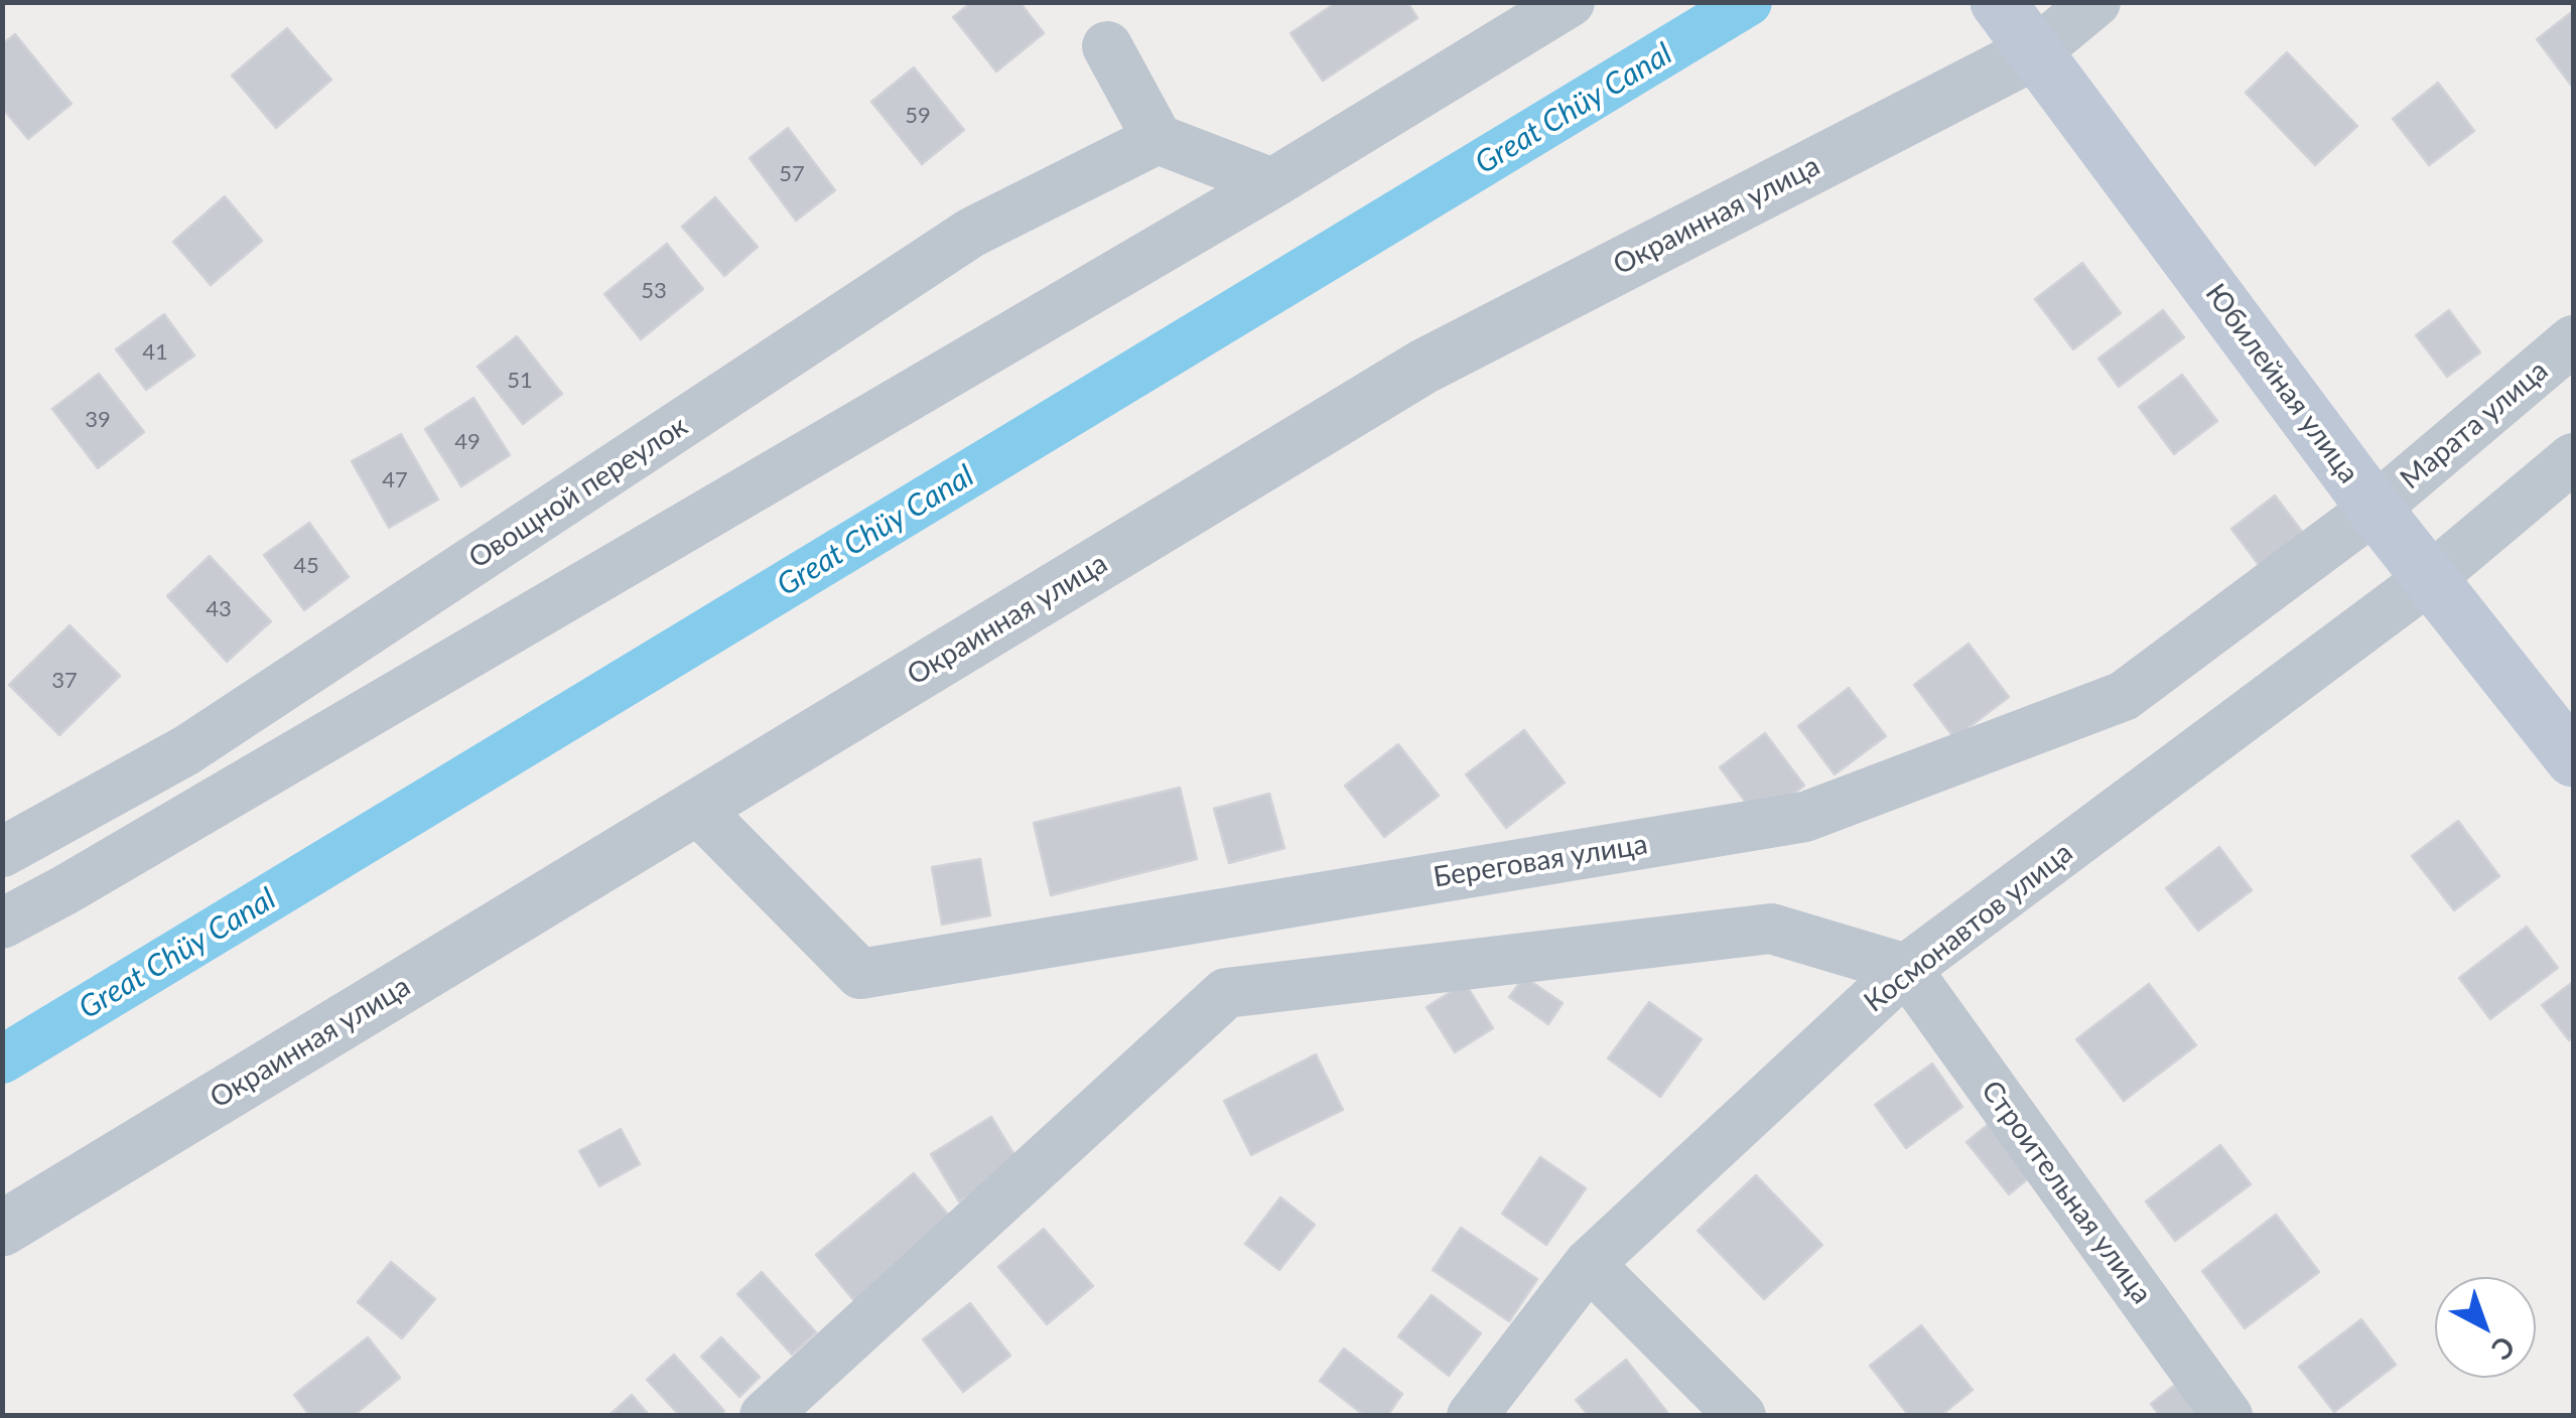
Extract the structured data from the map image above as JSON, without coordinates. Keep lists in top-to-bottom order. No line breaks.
{"streets":{"main road":["Юбилейная улица"],"street":["Окраинная улица","Марата улица","Овощной переулок","Береговая улица","Космонавтов улица","Строительная улица"]},"crossings":[["Окраинная улица","Юбилейная улица"],["Окраинная улица","Береговая улица"],["Юбилейная улица","Марата улица"],["Юбилейная улица","Береговая улица"],["Юбилейная улица","Космонавтов улица"],["Марата улица","Береговая улица"],["Космонавтов улица","Строительная улица"]],"water":["Great Chüy Canal"],"house_numbers":["59","57","53","41","51","39","49","47","45","43","37"],"north":"bottom right"}
